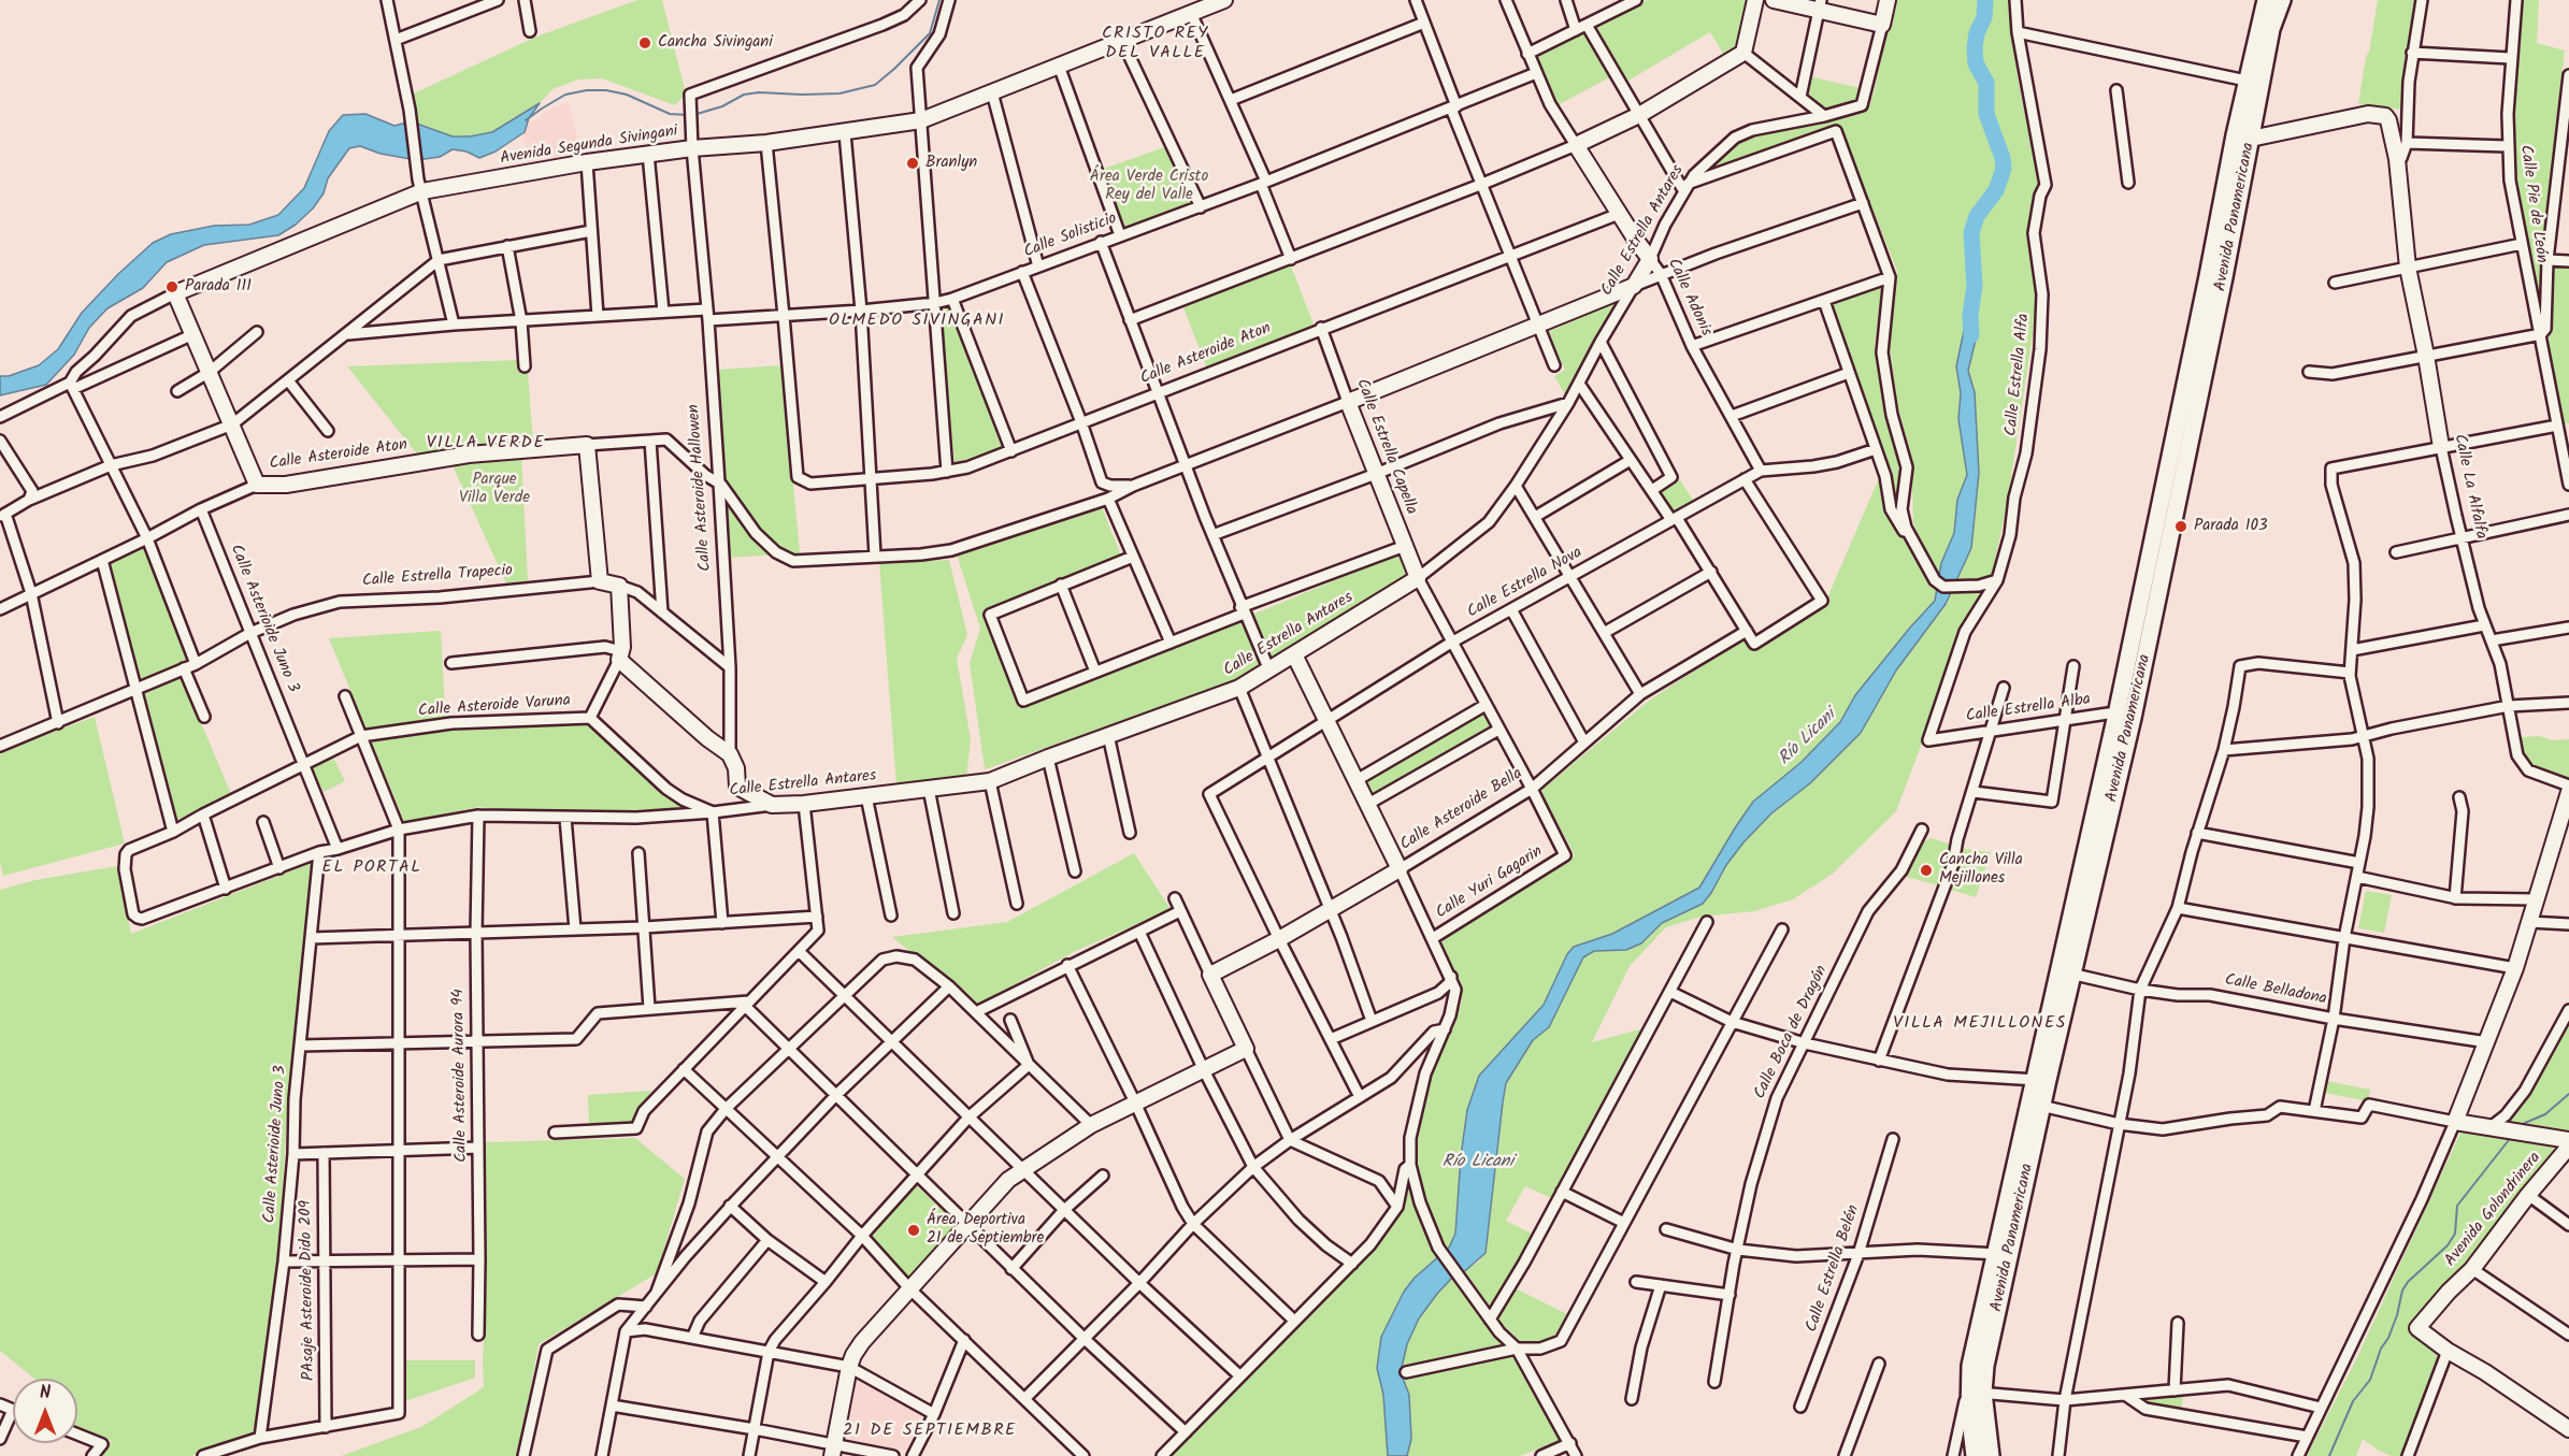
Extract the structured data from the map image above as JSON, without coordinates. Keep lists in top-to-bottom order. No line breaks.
{"streets":{"main road":["Avenida Panamericana"],"street":["Avenida Segunda Sivingani","Calle Pie de León","Calle Estrella Antares","Calle Solisticio","Calle Adonis","Calle Asteroide Aton","Calle Estrella Alfa","Calle Estrella Capella","Calle La Alfalfa","Calle Asteroide Hallowen","Calle Estrella Trapecio","Calle Estrella Nova","Calle Asterioide Juno 3","Calle Asteroide Varuna","Calle Estrella Alba","Calle Asteroide Bella","Calle Yuri Gagarin","Calle Belladona","Calle Boca de Dragón","Calle Asteroide Aurora 94","Avenida Golondrinera","Calle Estrella Belén","PAsaje Asteroide Dido 209"]},"crossings":[["Avenida Segunda Sivingani","Calle Asteroide Hallowen"],["Avenida Panamericana","Calle La Alfalfa"],["Avenida Panamericana","Calle Estrella Alba"],["Avenida Panamericana","Calle Belladona"],["Calle Estrella Antares","Calle Adonis"],["Calle Estrella Antares","Calle Estrella Capella"],["Calle Estrella Antares","Calle Asteroide Hallowen"],["Calle Estrella Antares","Calle Asterioide Juno 3"],["Calle Estrella Antares","Calle Asteroide Varuna"],["Calle Estrella Antares","Calle Asteroide Aurora 94"],["Calle Solisticio","Calle Asteroide Aton"],["Calle Solisticio","Calle Asteroide Hallowen"],["Calle Adonis","Calle Asteroide Aton"],["Calle Adonis","Calle Estrella Nova"],["Calle Asteroide Aton","Calle Estrella Capella"],["Calle Asteroide Aton","Calle Asteroide Hallowen"],["Calle Estrella Alfa","Calle Estrella Alba"],["Calle Asteroide Hallowen","Calle Estrella Trapecio"],["Calle Estrella Trapecio","Calle Asterioide Juno 3"],["Calle Estrella Nova","Calle Asteroide Bella"],["Calle Asterioide Juno 3","Calle Asteroide Varuna"],["Calle Asteroide Bella","Calle Yuri Gagarin"]],"districts":["CRISTO REY DEL VALLE","OLMEDO SIVINGANI","VILLA VERDE","EL PORTAL","VILLA MEJILLONES","21 DE SEPTIEMBRE"],"water":["Río Licani"],"parks":["Área Verde Cristo Rey del Valle","Parque Villa Verde"],"places":["Cancha Sivingani","Branlyn","Parada 111","Parada 103","Cancha Villa Mejillones","Área Deportiva 21 de Septiembre"],"north":"top"}
